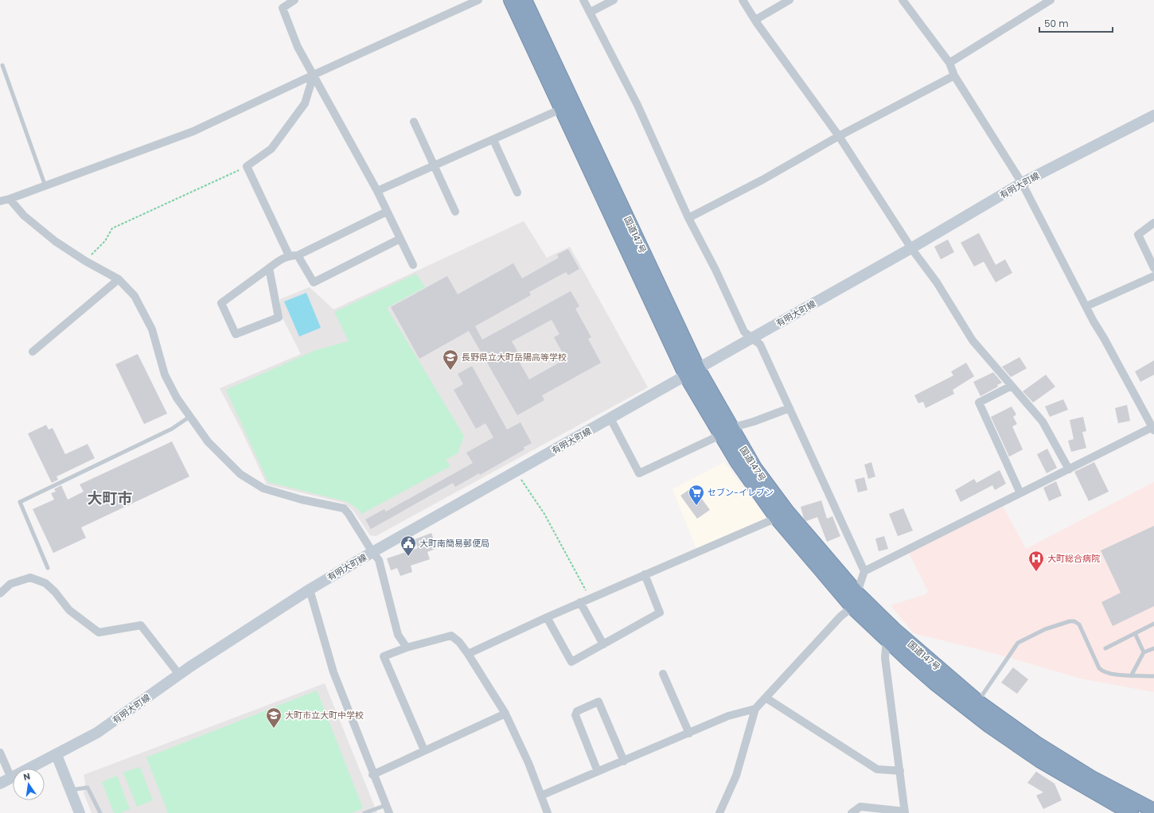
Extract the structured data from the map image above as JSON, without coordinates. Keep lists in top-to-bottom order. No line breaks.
{"streets":{"highway":["国道147号"],"main road":["有明大町線"]},"crossings":[["有明大町線","国道147号"]],"districts":["大町市"],"places":{"school or university":["長野県立大町岳陽高等学校","大町市立大町中学校"],"supermarket":["セブン-イレブン"],"public building":["大町南簡易郵便局"],"hospital":["大町総合病院"]},"scale_bar":"50 m","north":"top"}
